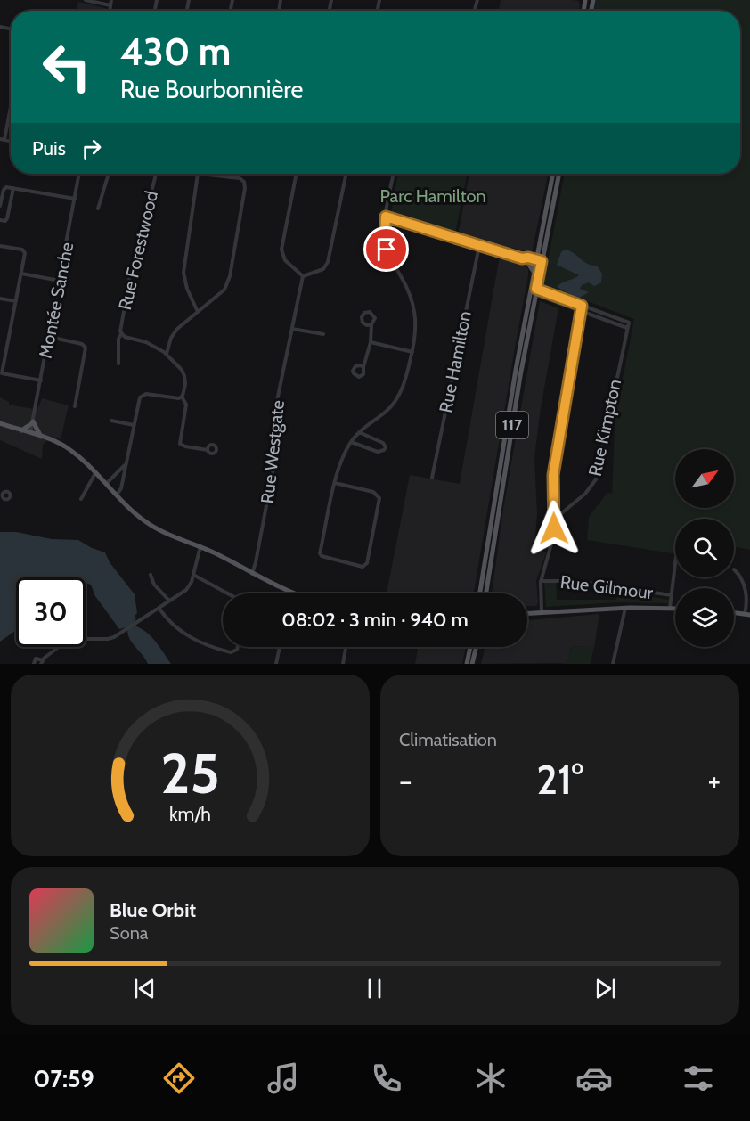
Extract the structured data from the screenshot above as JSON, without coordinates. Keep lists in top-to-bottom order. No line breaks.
{"streets":{"main road":["117"],"street":["Rue Forestwood","Montée Sanche","Rue Hamilton","Rue Kimpton","Rue Westgate","Rue Gilmour"]},"parks":["Parc Hamilton"],"north":"top right","page":{"turn":["430 m","Rue Bourbonnière"],"then":"Puis","limit":"30","trip":"08:02 · 3 min · 940 m","tile":"Climatisation","heat":["−","21°","+"],"song":["Blue Orbit","Sona"],"tabs":"07:59","gauge":["25","km/h"]}}
